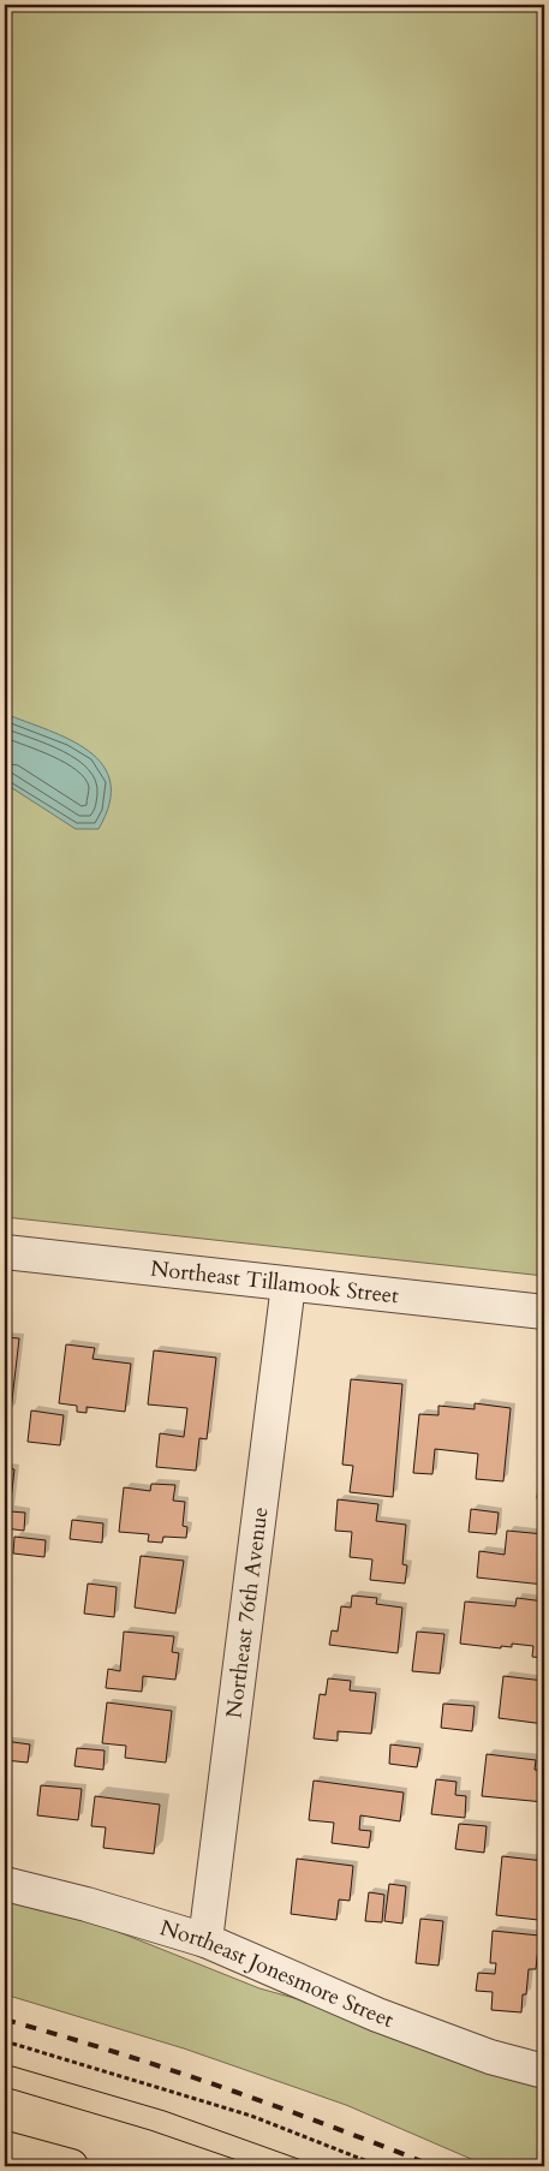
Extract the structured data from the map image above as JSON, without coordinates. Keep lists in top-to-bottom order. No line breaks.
{"streets":{"street":["Northeast Tillamook Street","Northeast 76th Avenue","Northeast Jonesmore Street"]},"crossings":[["Northeast Tillamook Street","Northeast 76th Avenue"],["Northeast 76th Avenue","Northeast Jonesmore Street"]]}
